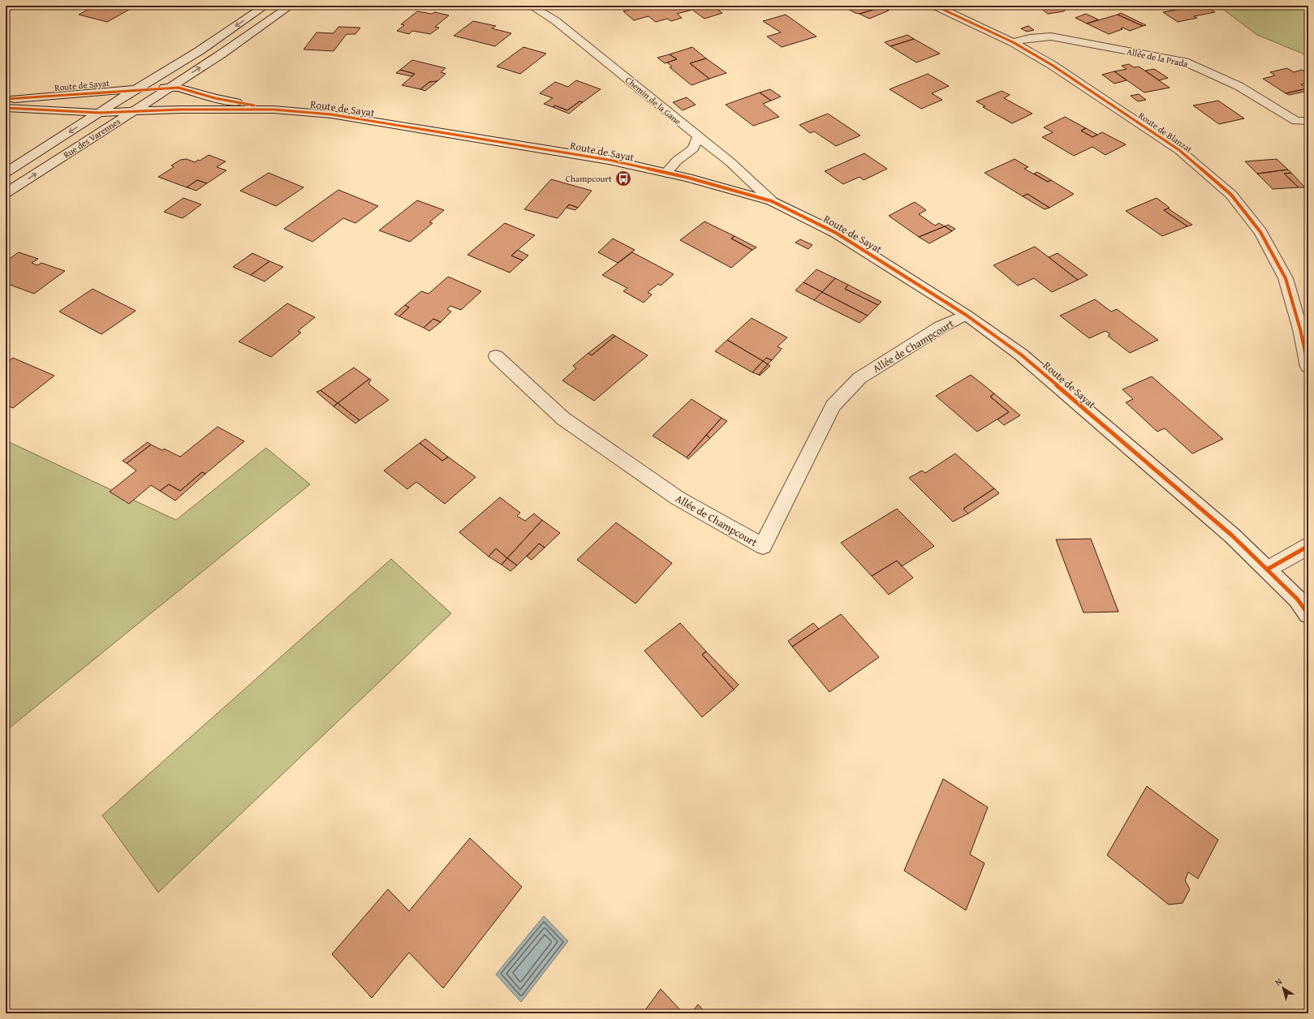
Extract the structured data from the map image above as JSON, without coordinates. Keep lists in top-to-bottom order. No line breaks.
{"streets":{"street":["Allée de la Prada","Route de Sayat","Chemin de la Gane","Route de Blanzat","Rue des Varennes","Allée de Champcourt"]},"crossings":[["Allée de la Prada","Route de Blanzat"],["Route de Sayat","Chemin de la Gane"],["Route de Sayat","Rue des Varennes"],["Route de Sayat","Allée de Champcourt"]],"places":{"bus stop":["Champcourt"]},"north":"top left"}
